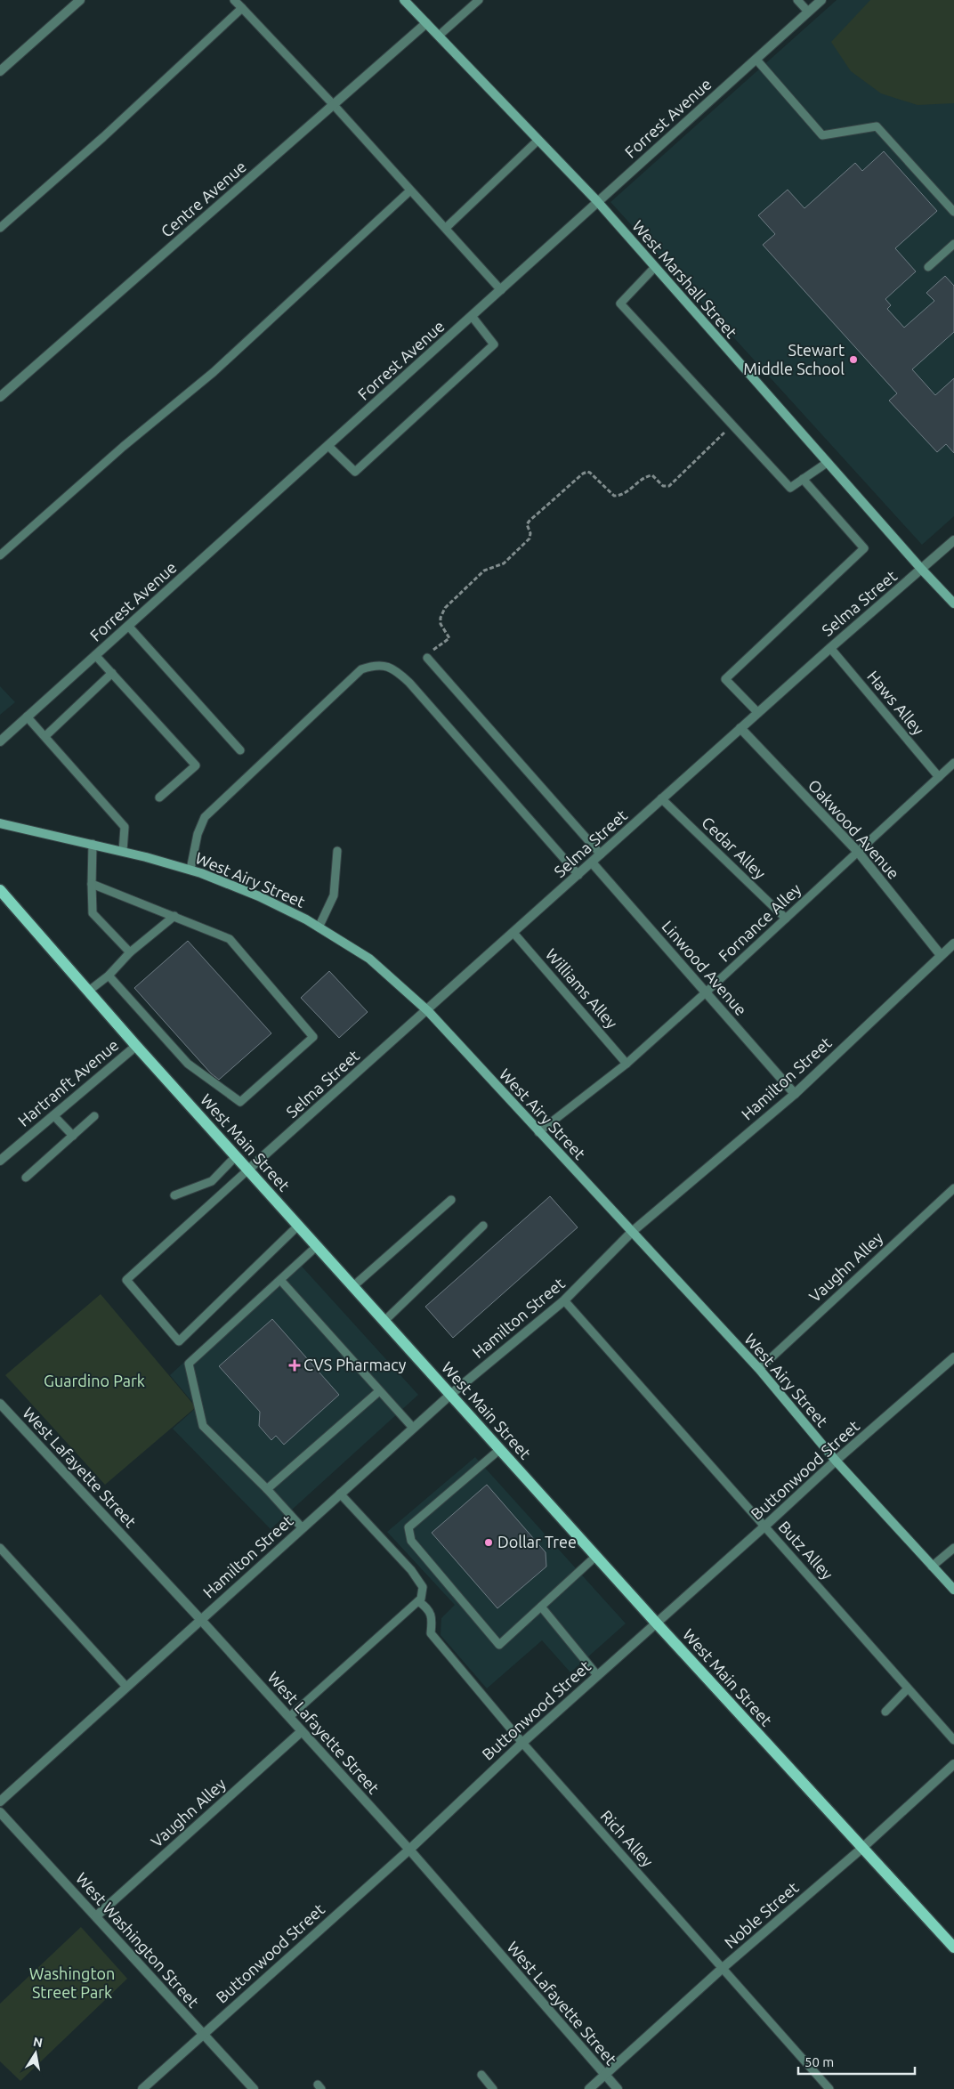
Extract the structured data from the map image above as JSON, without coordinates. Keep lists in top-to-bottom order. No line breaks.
{"streets":{"main road":["West Marshall Street","West Airy Street","West Main Street"],"street":["Forrest Avenue","Centre Avenue","Selma Street","Oakwood Avenue","Linwood Avenue","Hamilton Street","Hartranft Avenue","Vaughn Alley","West Lafayette Street","Buttonwood Street","Noble Street","West Washington Street"],"lane":["Haws Alley","Cedar Alley","Fornance Alley","Williams Alley","Butz Alley","Rich Alley"]},"crossings":[["Forrest Avenue","West Marshall Street"],["Centre Avenue","West Marshall Street"],["West Marshall Street","Selma Street"],["Selma Street","Haws Alley"],["Selma Street","Oakwood Avenue"],["Selma Street","Cedar Alley"],["Selma Street","West Airy Street"],["Selma Street","Linwood Avenue"],["Selma Street","Williams Alley"],["Selma Street","West Main Street"],["Haws Alley","Fornance Alley"],["Oakwood Avenue","Fornance Alley"],["Oakwood Avenue","Hamilton Street"],["Cedar Alley","Fornance Alley"],["West Airy Street","Fornance Alley"],["West Airy Street","Hamilton Street"],["West Airy Street","Vaughn Alley"],["West Airy Street","Buttonwood Street"],["Fornance Alley","Linwood Avenue"],["Fornance Alley","Williams Alley"],["Linwood Avenue","Hamilton Street"],["Hamilton Street","West Main Street"],["Hamilton Street","West Lafayette Street"],["Hamilton Street","Butz Alley"],["Hartranft Avenue","West Main Street"],["West Main Street","Buttonwood Street"],["West Main Street","Noble Street"],["Vaughn Alley","West Lafayette Street"],["Vaughn Alley","West Washington Street"],["West Lafayette Street","Buttonwood Street"],["West Lafayette Street","Noble Street"],["Buttonwood Street","Butz Alley"],["Buttonwood Street","Rich Alley"],["Buttonwood Street","West Washington Street"],["Rich Alley","Noble Street"]],"parks":["Guardino Park","Washington Street Park"],"places":{"other":["Stewart Middle School","Dollar Tree"],"health":["CVS Pharmacy"]},"scale_bar":"50 m","north":"top"}
